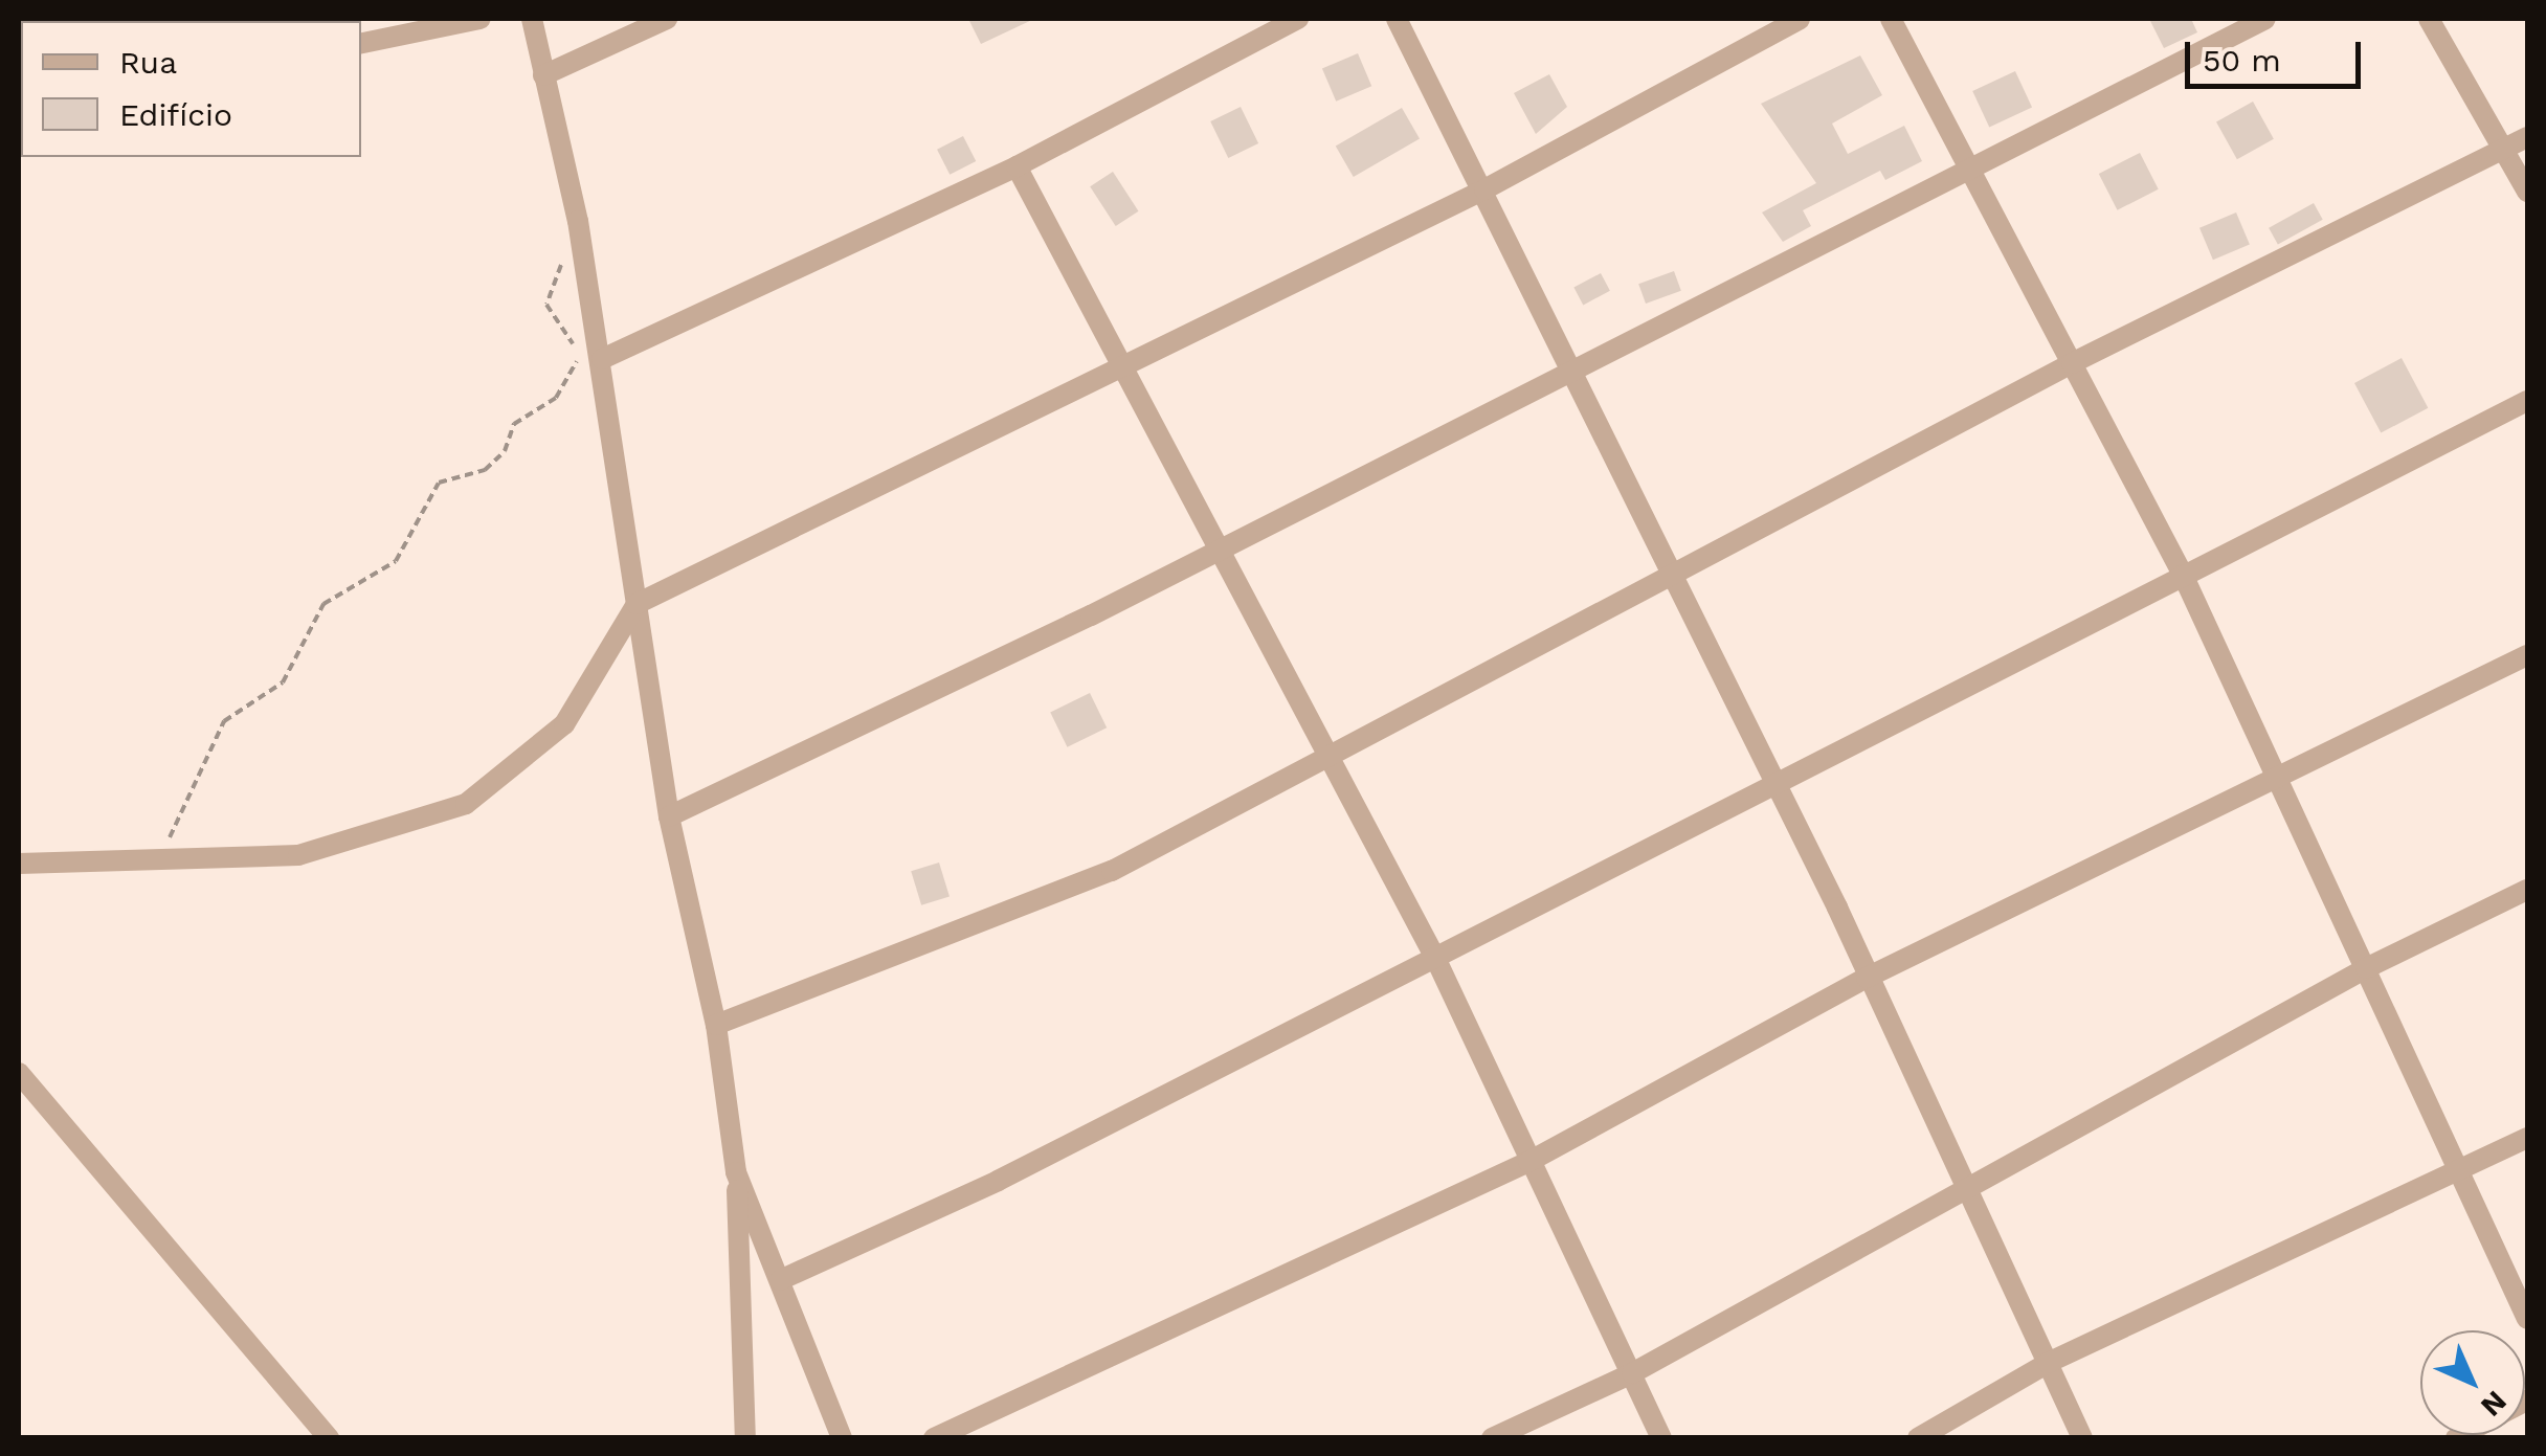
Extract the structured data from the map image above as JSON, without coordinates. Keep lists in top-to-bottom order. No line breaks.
{"legend":["Rua","Edifício"],"scale_bar":"50 m","north":"bottom right"}
